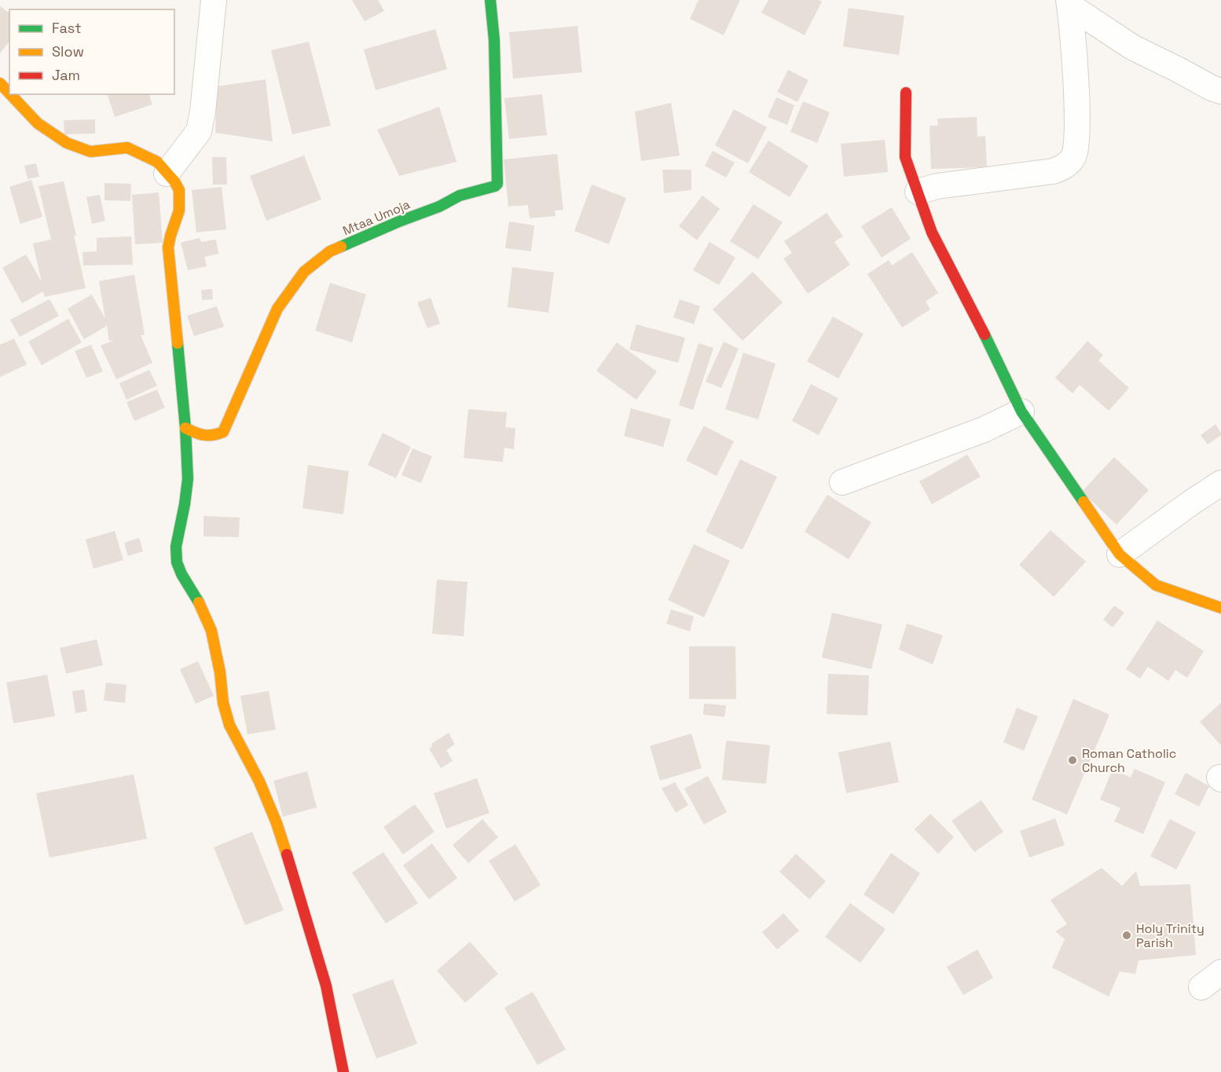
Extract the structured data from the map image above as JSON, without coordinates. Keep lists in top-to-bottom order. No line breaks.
{"streets":{"street":["Mtaa Umoja"]},"places":["Roman Catholic Church","Holy Trinity Parish"],"legend":["Fast","Slow","Jam"]}
